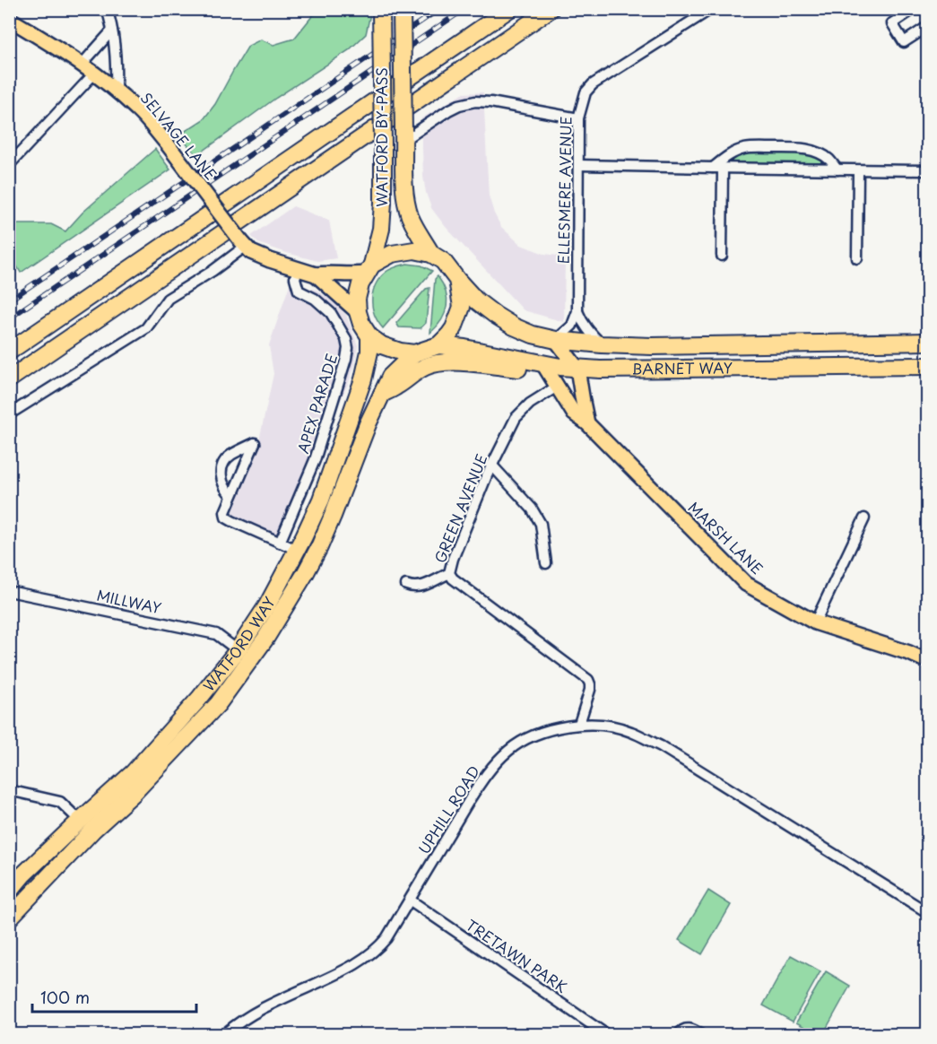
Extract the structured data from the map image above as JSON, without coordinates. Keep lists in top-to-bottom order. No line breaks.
{"streets":{"highway":["WATFORD BY-PASS","BARNET WAY","WATFORD WAY"],"main road":["SELVAGE LANE","MARSH LANE"],"street":["ELLESMERE AVENUE","APEX PARADE","GREEN AVENUE","MILLWAY","UPHILL ROAD","TRETAWN PARK"]},"crossings":[["SELVAGE LANE","WATFORD BY-PASS"],["SELVAGE LANE","BARNET WAY"],["SELVAGE LANE","APEX PARADE"],["SELVAGE LANE","WATFORD WAY"],["WATFORD BY-PASS","BARNET WAY"],["WATFORD BY-PASS","WATFORD WAY"],["BARNET WAY","MARSH LANE"],["BARNET WAY","WATFORD WAY"],["GREEN AVENUE","MARSH LANE"],["GREEN AVENUE","UPHILL ROAD"],["MILLWAY","WATFORD WAY"],["UPHILL ROAD","TRETAWN PARK"]],"scale_bar":"100 m"}
